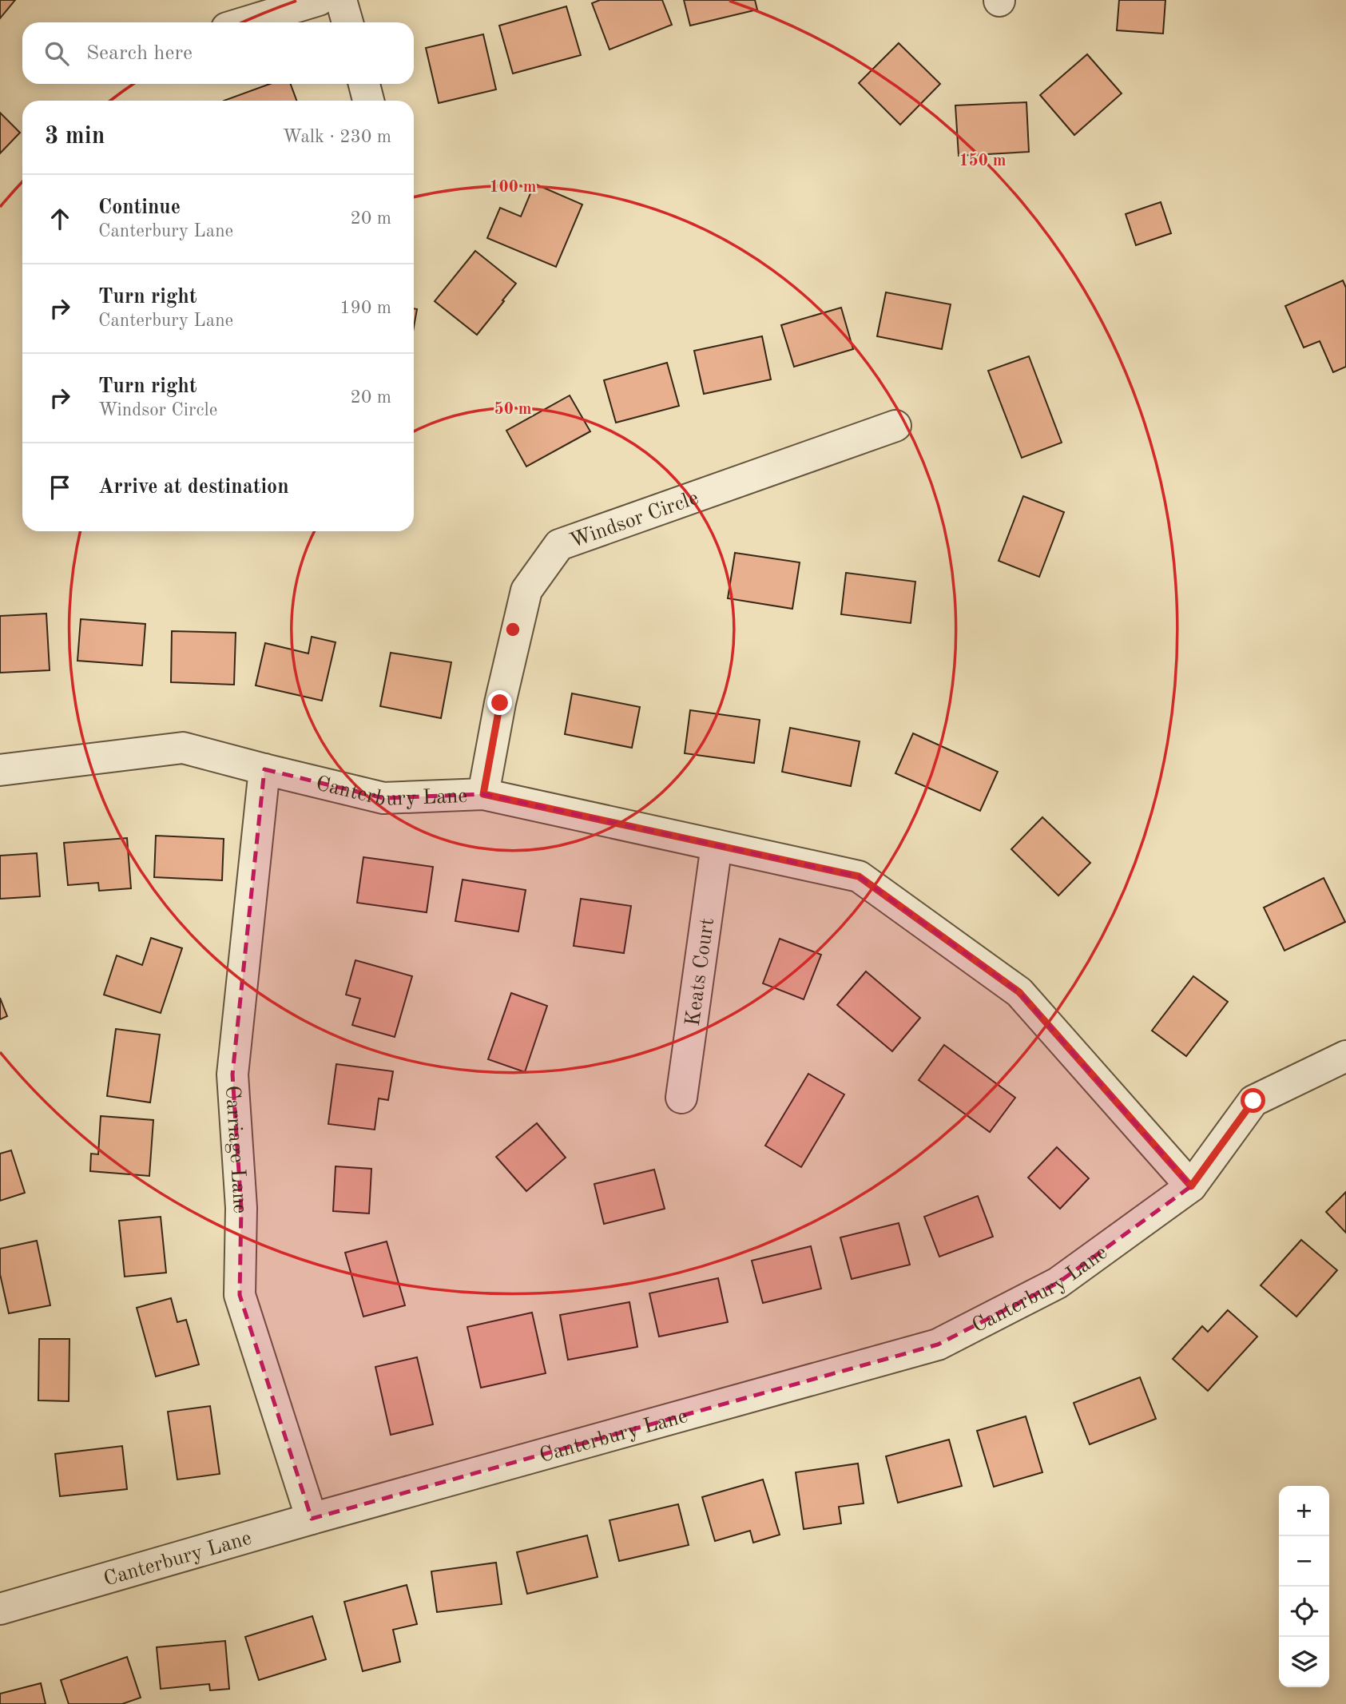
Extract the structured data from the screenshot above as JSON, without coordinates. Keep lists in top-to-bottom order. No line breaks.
{"streets":{"street":["Windsor Circle","Canterbury Lane","Keats Court","Carriage Lane"]},"crossings":[["Windsor Circle","Canterbury Lane"],["Canterbury Lane","Keats Court"],["Canterbury Lane","Carriage Lane"]],"page":{"search":"Search here","heading":["3 min","Walk · 230 m"],"list":[["Continue","Canterbury Lane","20 m"],["Turn right","Canterbury Lane","190 m"],["Turn right","Windsor Circle","20 m"],"Arrive at destination"],"map_buttons":["+","−"]},"rings":["150 m","100 m","50 m"]}
